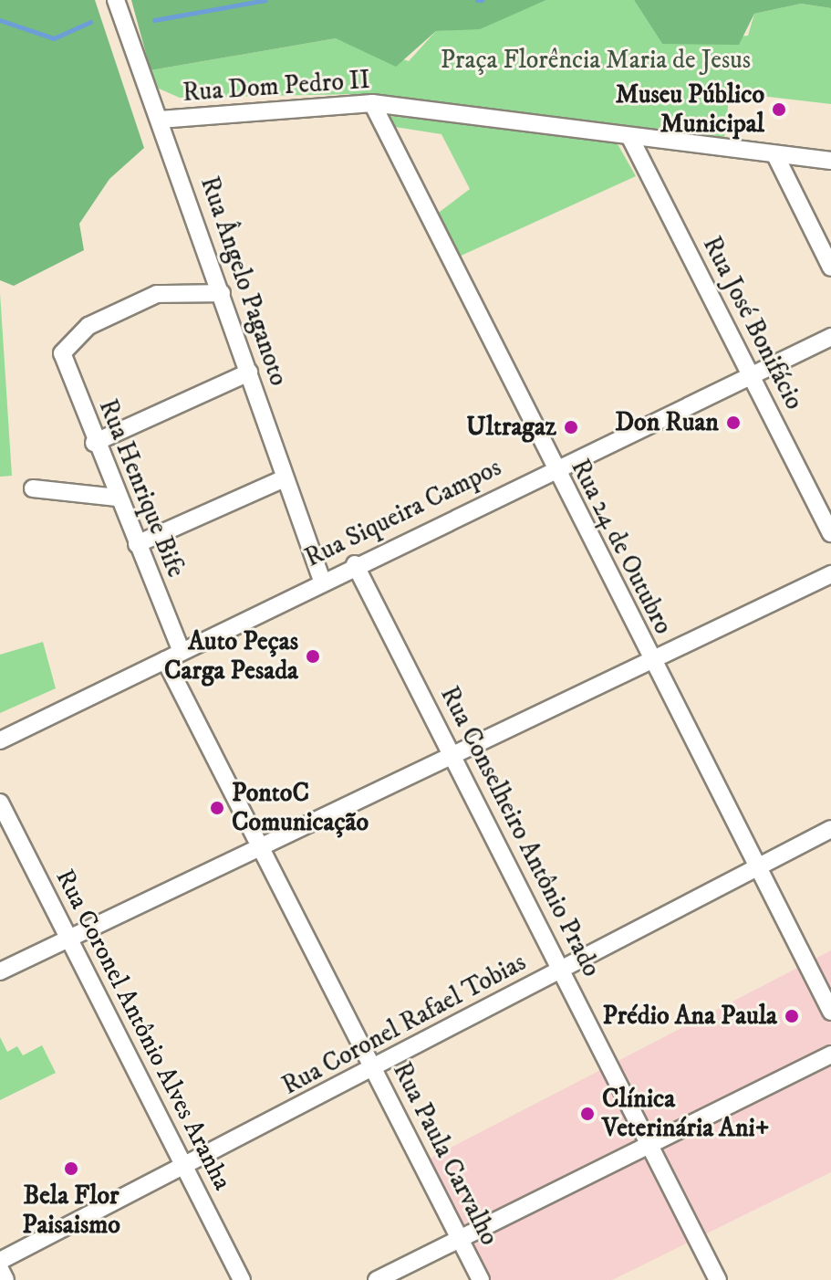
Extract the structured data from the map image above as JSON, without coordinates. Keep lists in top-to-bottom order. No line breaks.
{"streets":{"street":["Rua Dom Pedro II","Rua Ângelo Paganoto","Rua José Bonifácio","Rua Henrique Bife","Rua Siqueira Campos","Rua 24 de Outubro","Rua Conselheiro Antônio Prado","Rua Coronel Rafael Tobias","Rua Coronel Antônio Alves Aranha","Rua Paula Carvalho"]},"crossings":[["Rua Dom Pedro II","Rua Ângelo Paganoto"],["Rua Dom Pedro II","Rua José Bonifácio"],["Rua Dom Pedro II","Rua 24 de Outubro"],["Rua Ângelo Paganoto","Rua Henrique Bife"],["Rua Ângelo Paganoto","Rua Siqueira Campos"],["Rua José Bonifácio","Rua Siqueira Campos"],["Rua Henrique Bife","Rua Siqueira Campos"],["Rua Siqueira Campos","Rua 24 de Outubro"],["Rua Siqueira Campos","Rua Conselheiro Antônio Prado"],["Rua Siqueira Campos","Rua Paula Carvalho"],["Rua 24 de Outubro","Rua Coronel Rafael Tobias"],["Rua Conselheiro Antônio Prado","Rua Coronel Rafael Tobias"],["Rua Coronel Rafael Tobias","Rua Coronel Antônio Alves Aranha"],["Rua Coronel Rafael Tobias","Rua Paula Carvalho"]],"parks":["Praça Florência Maria de Jesus"],"places":["Museu Público Municipal","Don Ruan","Ultragaz","Auto Peças Carga Pesada","PontoC Comunicação","Prédio Ana Paula","Clínica Veterinária Ani+","Bela Flor Paisaismo"]}
